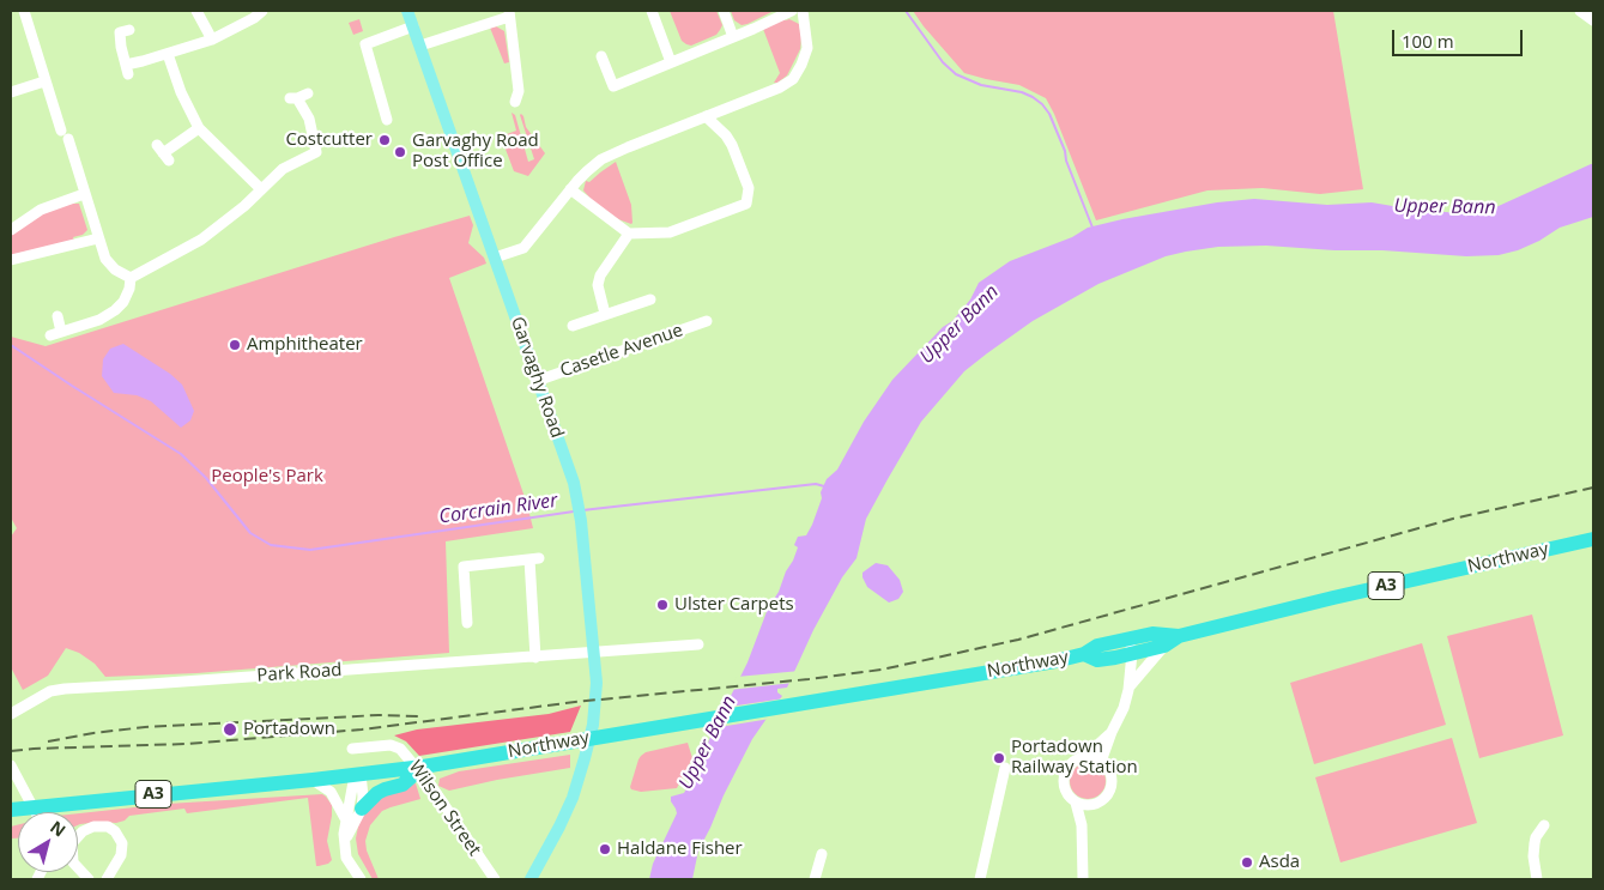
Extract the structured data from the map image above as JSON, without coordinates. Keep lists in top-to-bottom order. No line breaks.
{"streets":{"highway":["Northway","A3"],"main road":["Garvaghy Road"],"street":["Casetle Avenue","Park Road","Wilson Street"]},"crossings":[["Casetle Avenue","Garvaghy Road"],["Garvaghy Road","Park Road"]],"water":["Upper Bann","Corcrain River"],"parks":["People's Park"],"places":["Costcutter","Garvaghy Road Post Office","Amphitheater","Ulster Carpets","Portadown","Portadown Railway Station","Haldane Fisher","Asda"],"scale_bar":"100 m","north":"top right"}
